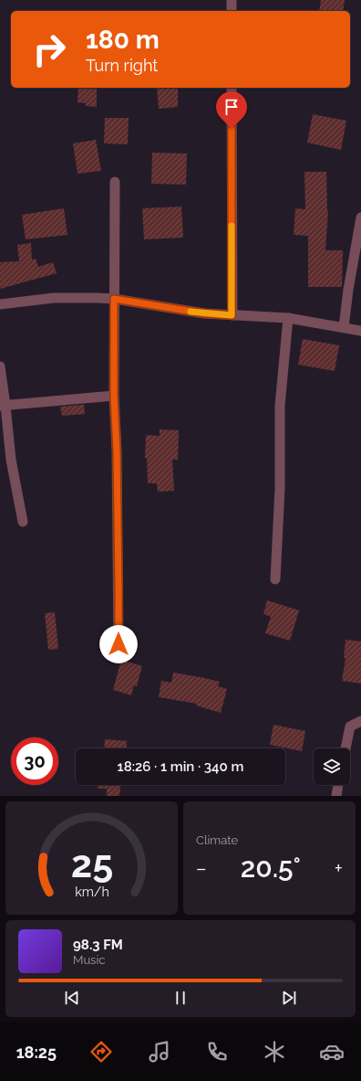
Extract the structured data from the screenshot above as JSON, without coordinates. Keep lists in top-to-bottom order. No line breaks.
{"page":{"turn":["180 m","Turn right"],"limit":"30","trip":"18:26 · 1 min · 340 m","tile":"Climate","heat":["−","20.5°","+"],"song":["98.3 FM","Music"],"tabs":"18:25","gauge":["25","km/h"]}}
